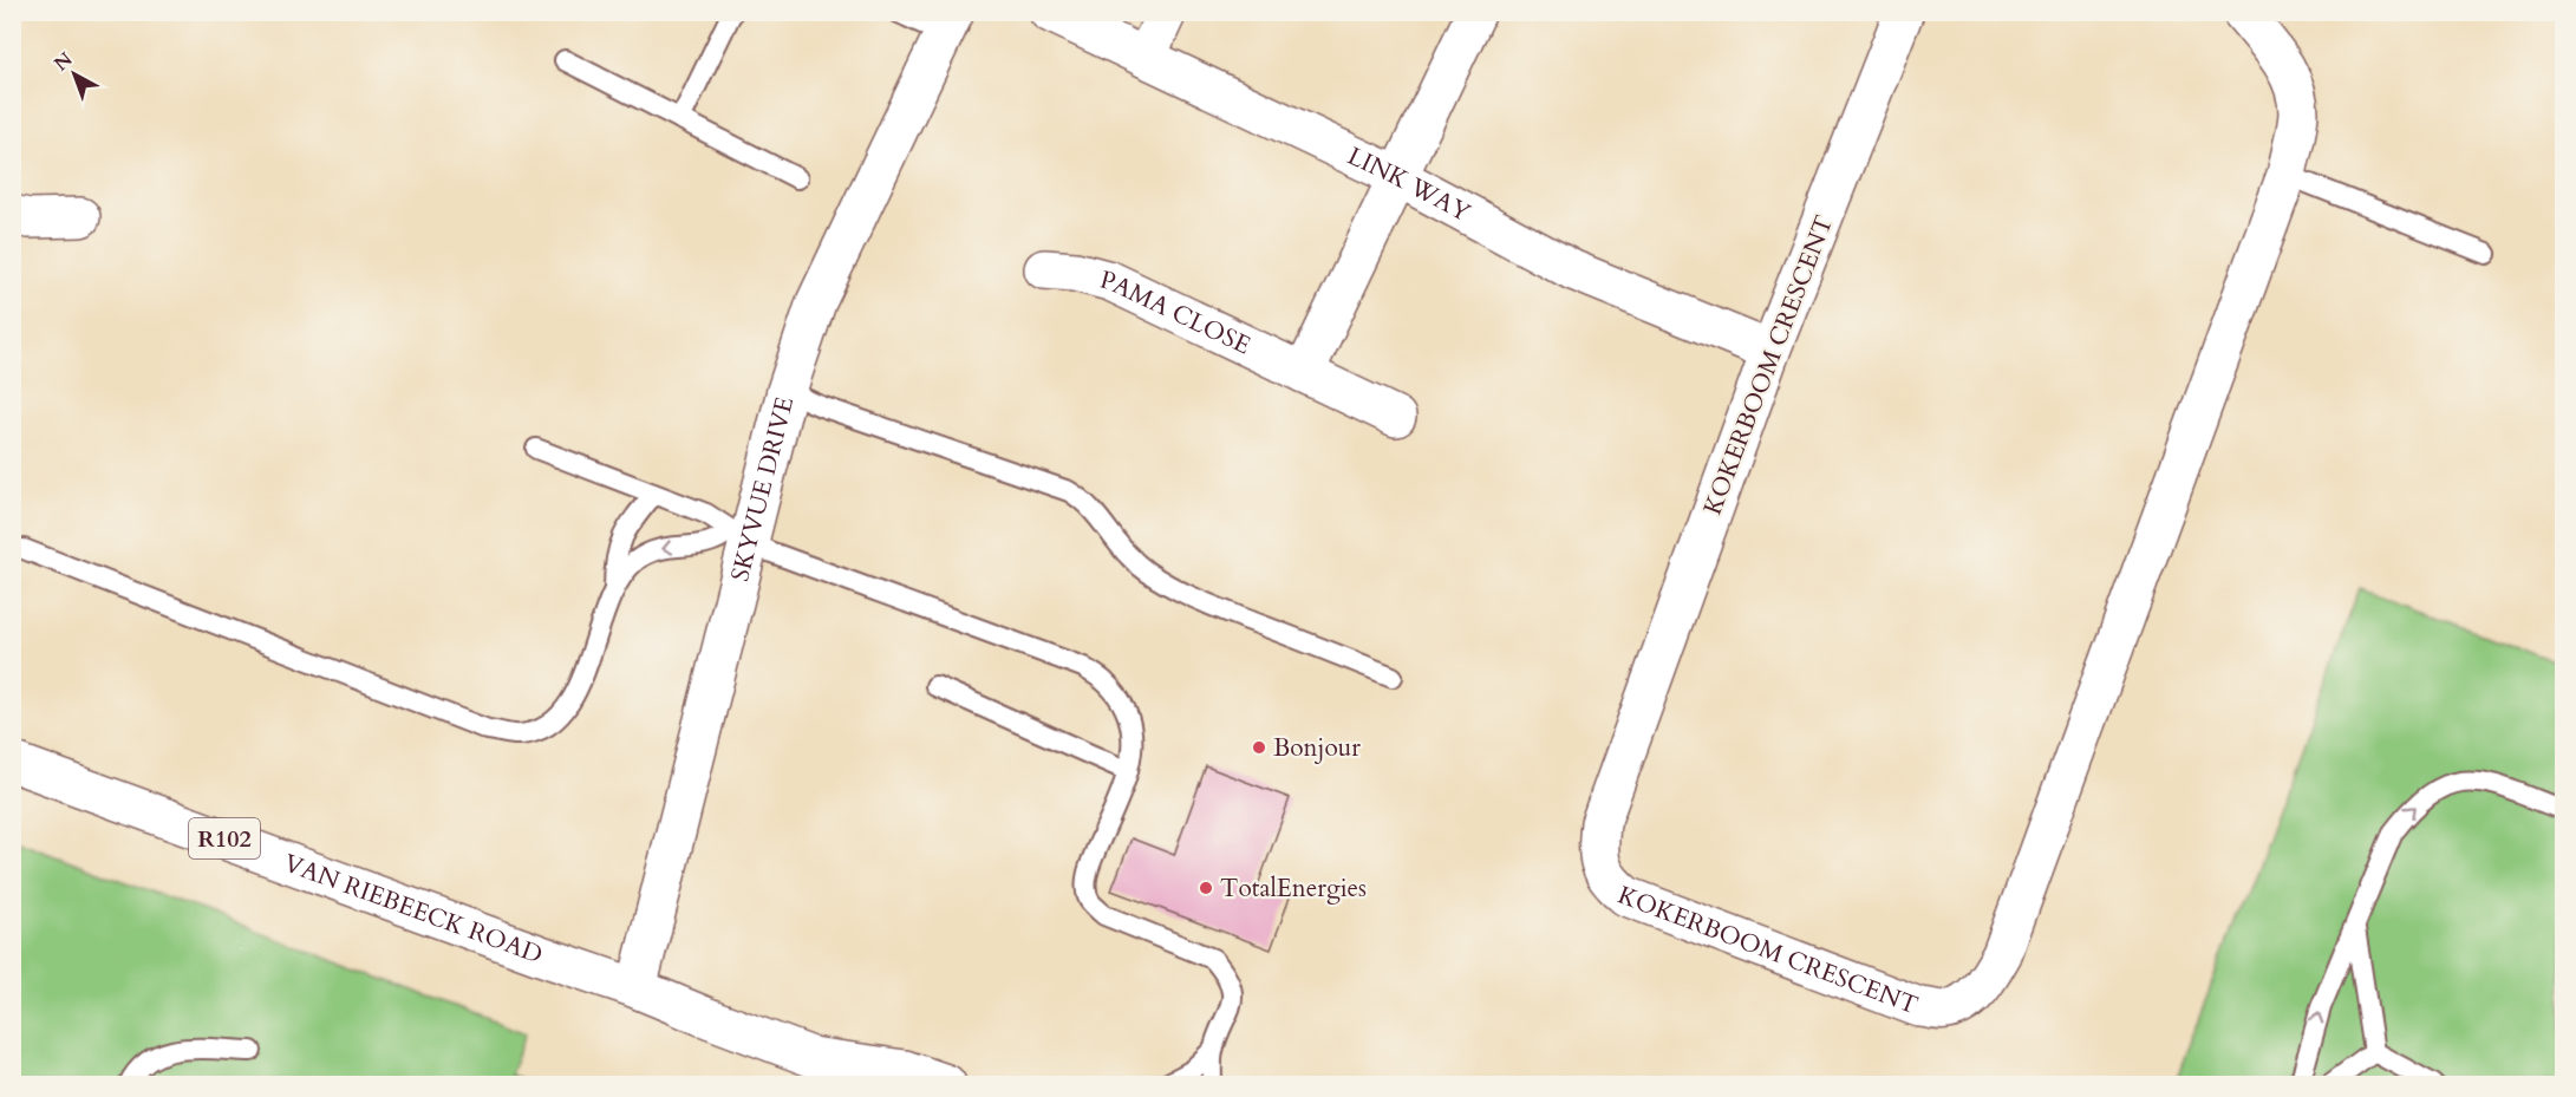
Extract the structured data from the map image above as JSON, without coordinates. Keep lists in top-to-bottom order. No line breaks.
{"streets":{"street":["LINK WAY","PAMA CLOSE","KOKERBOOM CRESCENT","SKYVUE DRIVE","R102","VAN RIEBEECK ROAD"]},"crossings":[["LINK WAY","KOKERBOOM CRESCENT"],["SKYVUE DRIVE","VAN RIEBEECK ROAD"]],"places":["Bonjour","TotalEnergies"],"north":"top left"}
